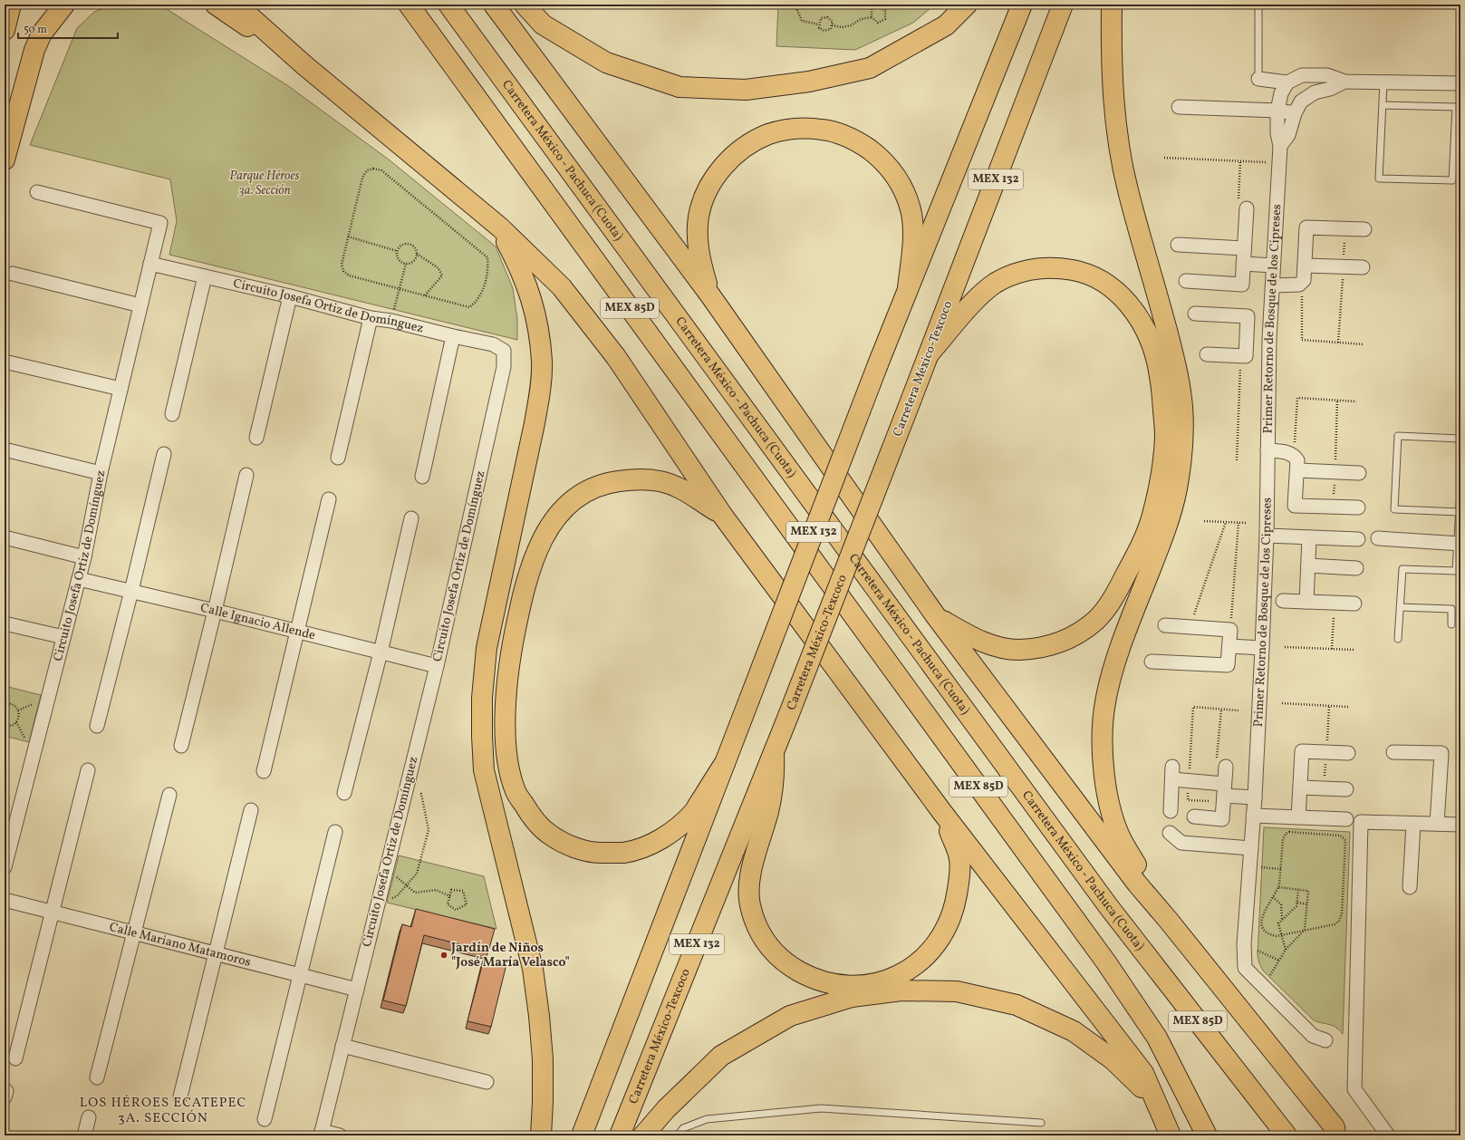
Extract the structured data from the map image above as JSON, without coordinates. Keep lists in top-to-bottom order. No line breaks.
{"streets":{"highway":["Carretera México - Pachuca (Cuota)","MEX 132","MEX 85D","Carretera México-Texcoco"],"street":["Circuito Josefa Ortiz de Domínguez","Primer Retorno de Bosque de los Cipreses","Calle Ignacio Allende","Calle Mariano Matamoros"]},"crossings":[["Circuito Josefa Ortiz de Domínguez","Calle Ignacio Allende"],["Circuito Josefa Ortiz de Domínguez","Calle Mariano Matamoros"]],"districts":["LOS HÉROES ECATEPEC 3A. SECCIÓN"],"parks":["Parque Héroes 3a. Sección"],"places":["Jardín de Niños \"José María Velasco\""],"scale_bar":"50 m"}
